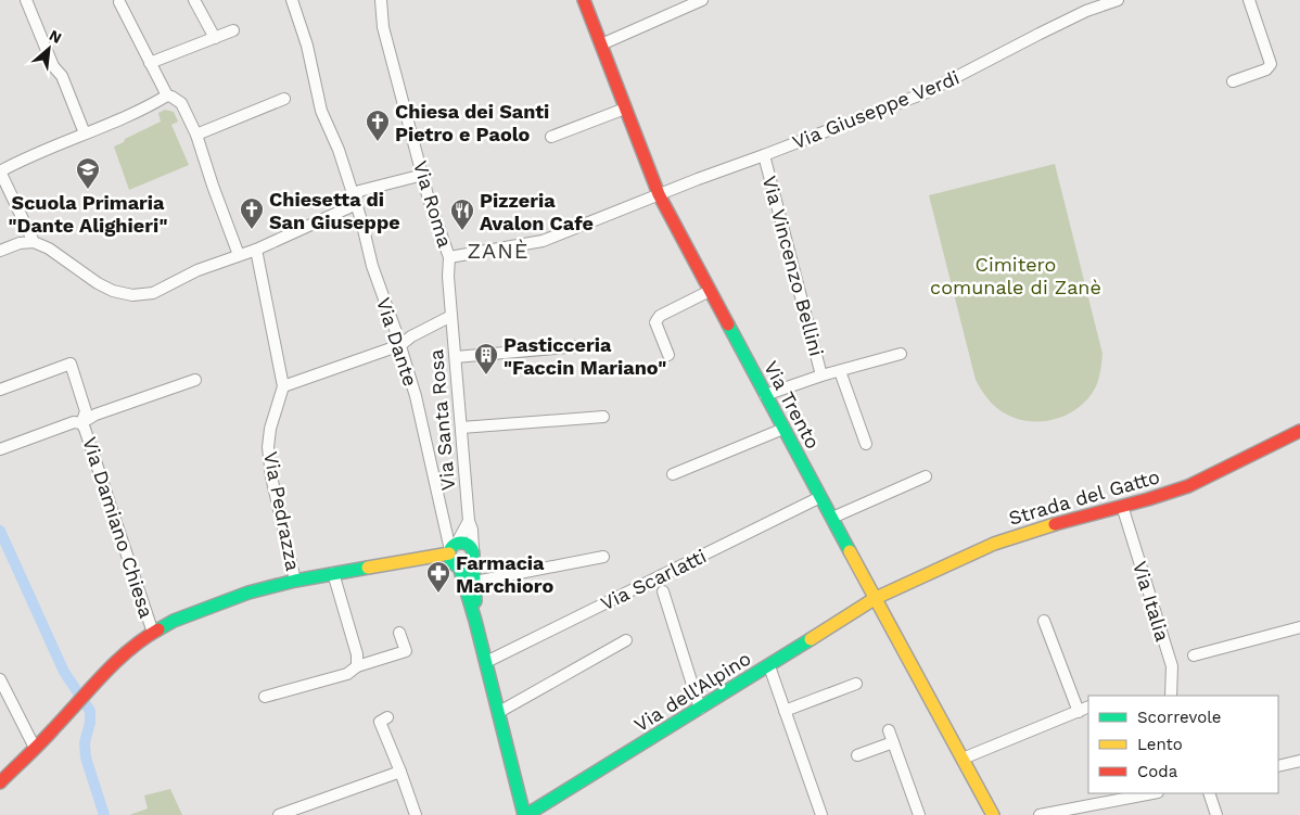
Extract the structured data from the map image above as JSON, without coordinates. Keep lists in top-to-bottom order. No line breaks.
{"streets":{"street":["Via Giuseppe Verdi","Via Roma","Via Vincenzo Bellini","Via Dante","Via Trento","Via Santa Rosa","Strada del Gatto","Via Pedrazza","Via Damiano Chiesa","Via Scarlatti","Via Italia","Via dell'Alpino"]},"crossings":[["Via Giuseppe Verdi","Via Roma"],["Via Giuseppe Verdi","Via Vincenzo Bellini"],["Via Giuseppe Verdi","Via Trento"],["Via Roma","Via Santa Rosa"],["Via Vincenzo Bellini","Via Trento"],["Via Dante","Via Santa Rosa"],["Via Trento","Strada del Gatto"],["Via Trento","Via Scarlatti"],["Via Trento","Via dell'Alpino"],["Via Santa Rosa","Via Scarlatti"],["Via Santa Rosa","Via dell'Alpino"],["Strada del Gatto","Via Italia"],["Strada del Gatto","Via dell'Alpino"]],"districts":["ZANÈ"],"parks":["Cimitero comunale di Zanè"],"places":{"church":["Chiesa dei Santi Pietro e Paolo","Chiesetta di San Giuseppe"],"school or university":["Scuola Primaria \"Dante Alighieri\""],"restaurant":["Pizzeria Avalon Cafe"],"building":["Pasticceria \"Faccin Mariano\""],"pharmacy":["Farmacia Marchioro"]},"legend":["Scorrevole","Lento","Coda"],"north":"top right"}
